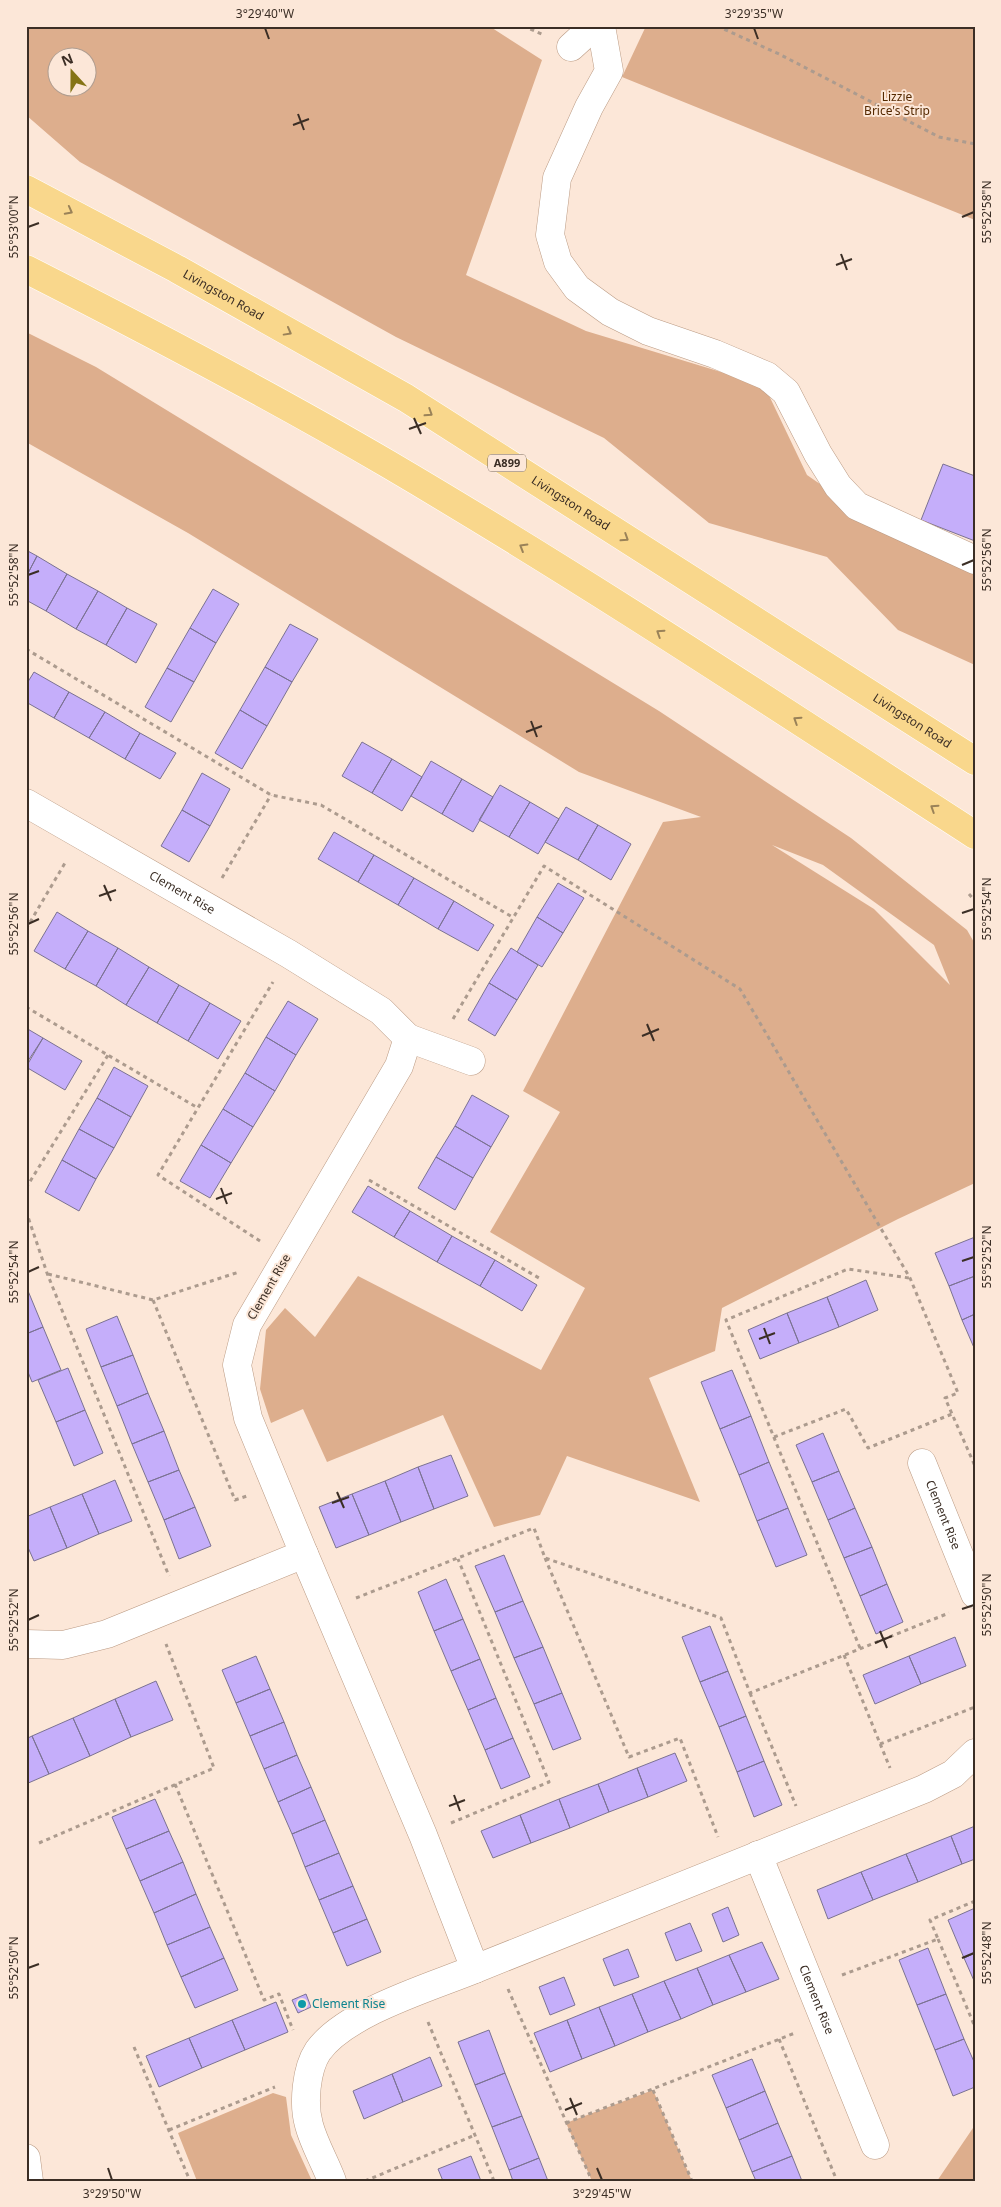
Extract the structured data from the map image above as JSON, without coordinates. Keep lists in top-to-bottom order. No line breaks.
{"streets":{"main road":["Livingston Road","A899"],"street":["Clement Rise"]},"parks":["Lizzie Brice's Strip"],"places":["Clement Rise"],"north":"top","coordinates":["3°29'40\"W","3°29'35\"W","55°52'58\"N","55°53'00\"N","55°52'56\"N","55°52'54\"N","55°52'52\"N","55°52'50\"N","55°52'48\"N","3°29'50\"W","3°29'45\"W"]}
